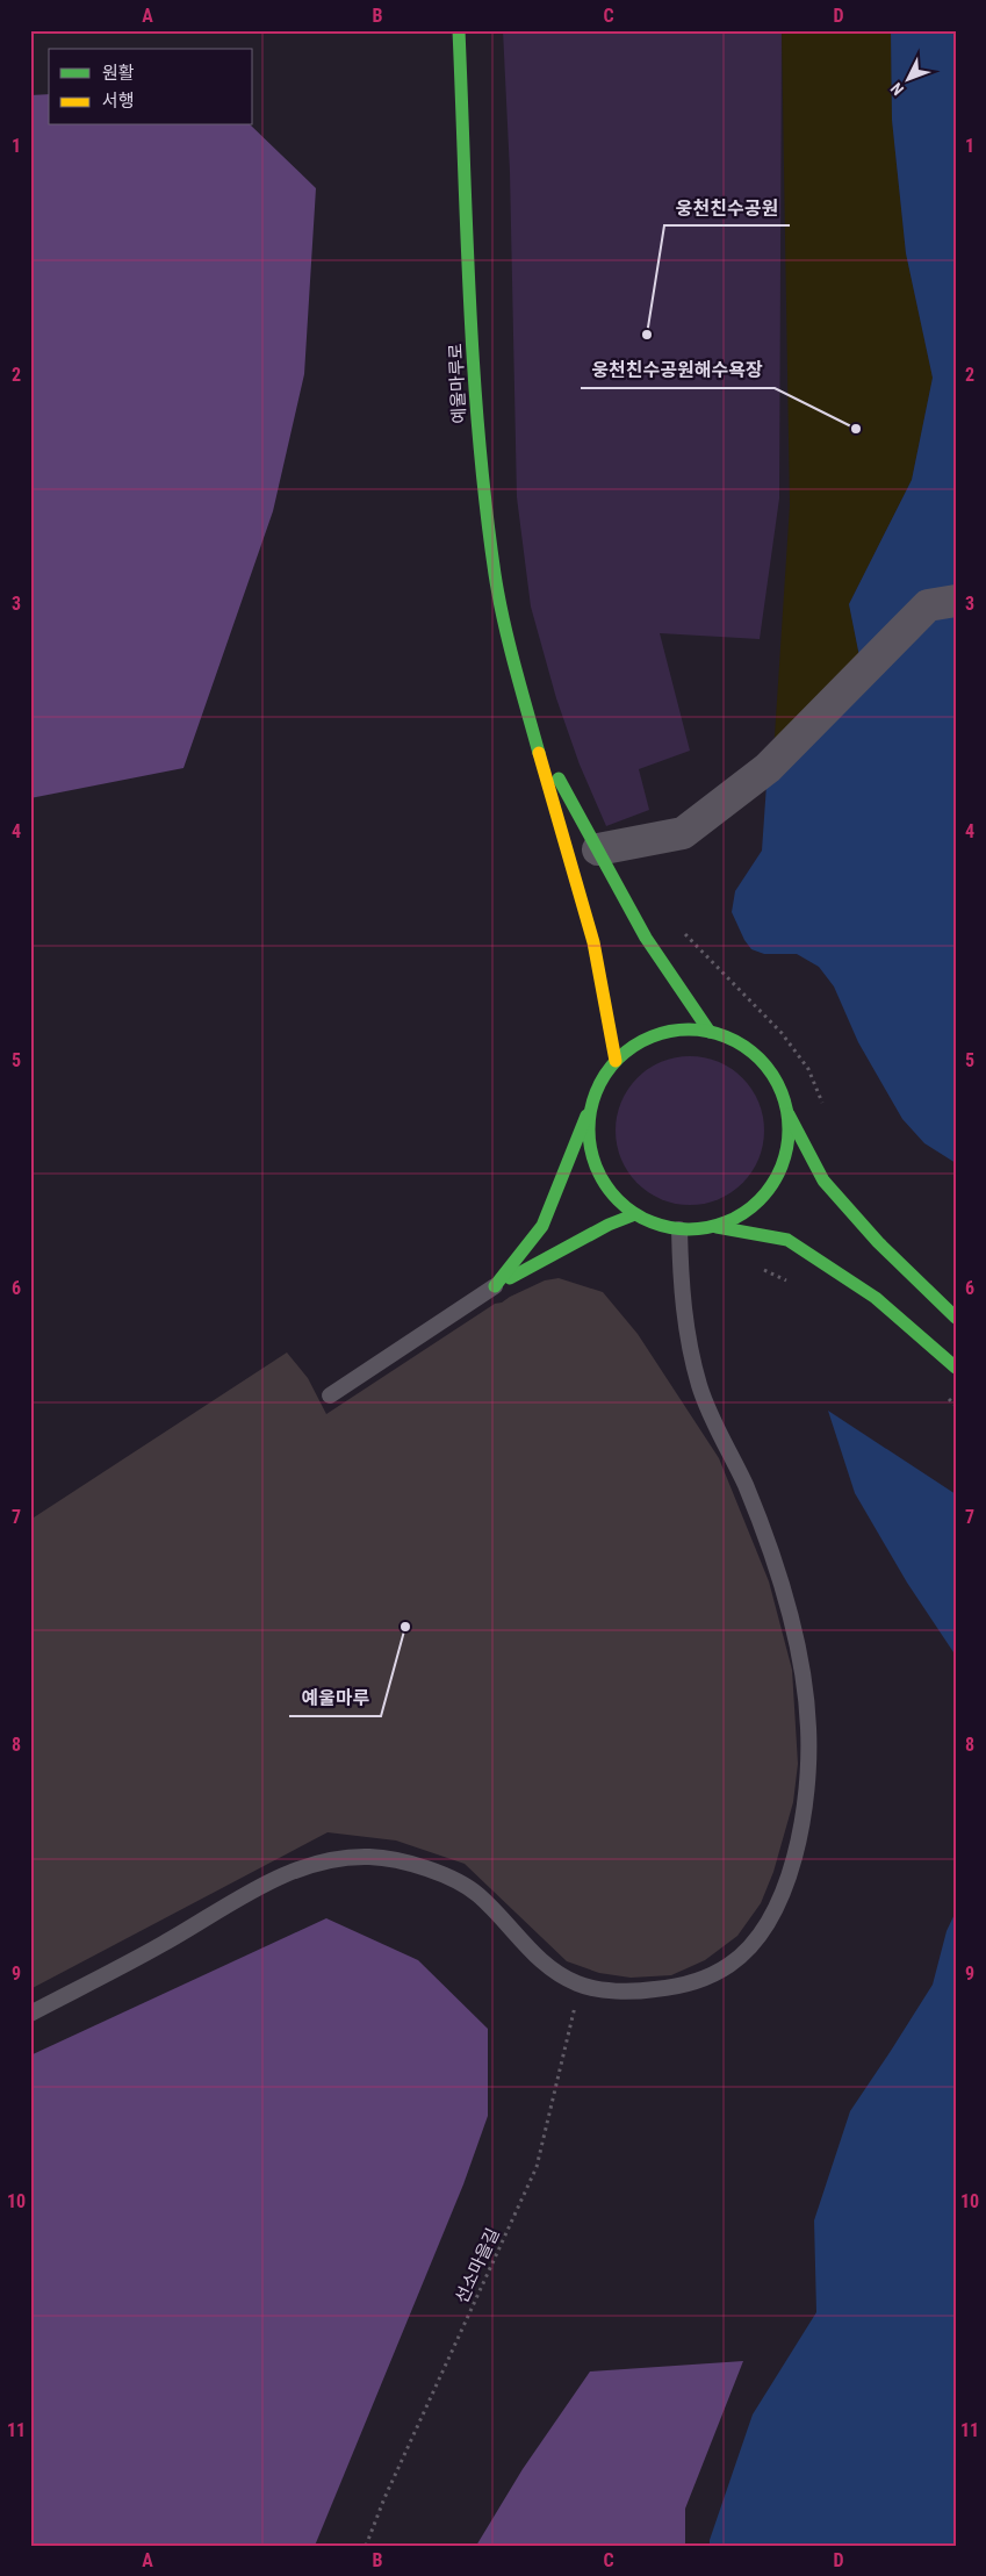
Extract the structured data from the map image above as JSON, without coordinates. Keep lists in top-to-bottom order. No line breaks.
{"streets":{"street":["예울마루로"],"path":["선소마을길"]},"places":["웅천친수공원","웅천친수공원해수욕장","예울마루"],"legend":["원활","서행"],"north":"bottom left","grid":{"columns":["A","B","C","D"],"rows":["1","2","3","4","5","6","7","8","9","10","11"]}}
